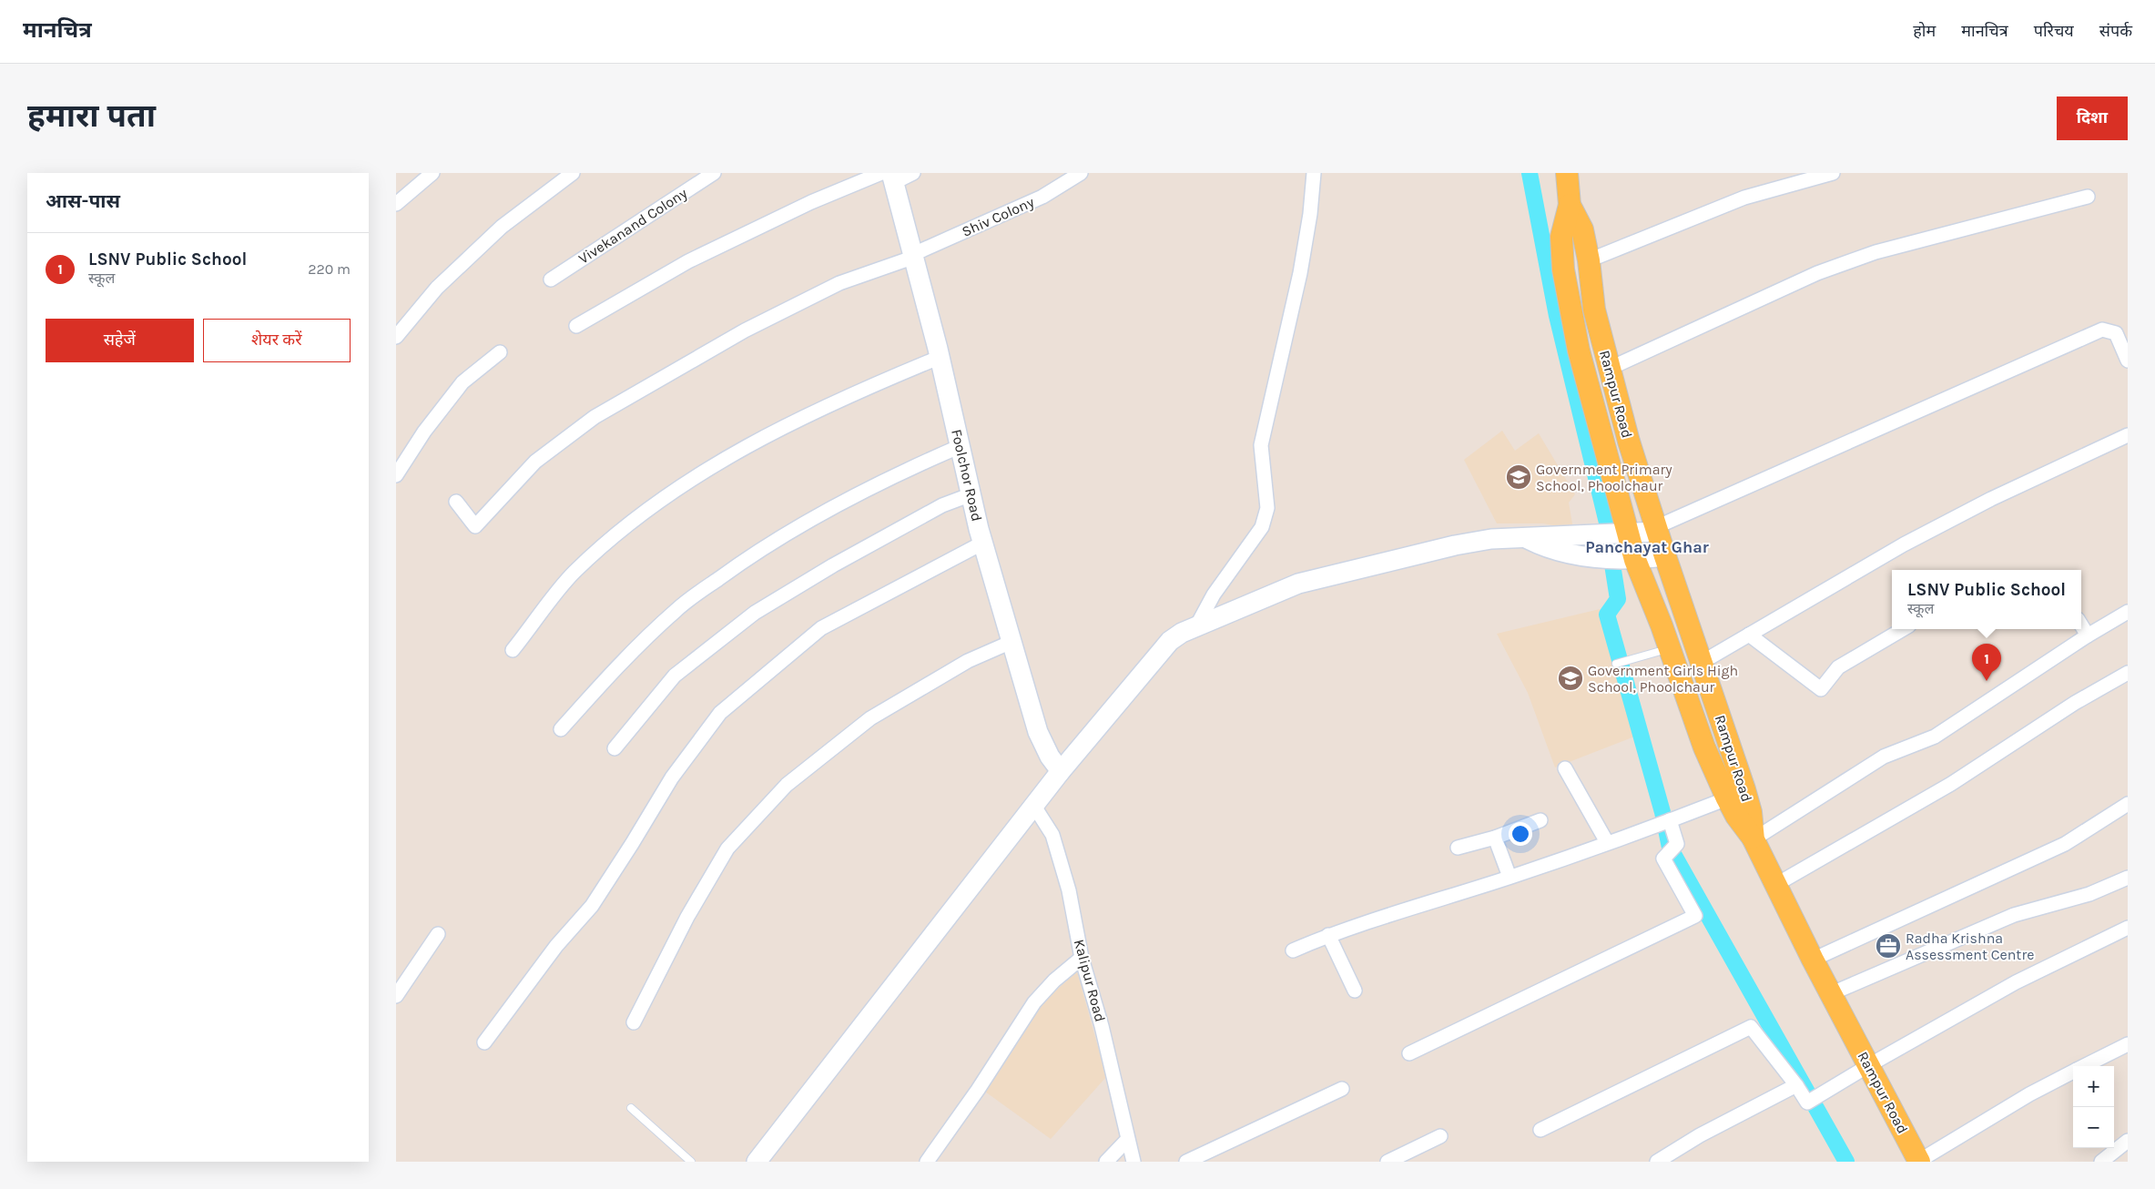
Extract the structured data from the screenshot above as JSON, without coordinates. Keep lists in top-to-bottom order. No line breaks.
{"streets":{"main road":["Rampur Road","Foolchor Road"],"street":["Shiv Colony","Vivekanand Colony","Kalipur Road"]},"crossings":[["Shiv Colony","Foolchor Road"]],"districts":["Panchayat Ghar"],"places":{"school or university":["Government Primary School, Phoolchaur","Government Girls High School, Phoolchaur"],"office":["Radha Krishna Assessment Centre"]},"page":{"header":"मानचित्र","nav":["होम","मानचित्र","परिचय","संपर्क"],"buttons":["दिशा",["सहेजें","शेयर करें"]],"title":"हमारा पता","heading":"आस-पास","list":[{"mark":"1","name":"LSNV Public School","note":"स्कूल","value":"220 m"}],"popup":["LSNV Public School","स्कूल"],"pins":"1","map_buttons":["+","−"]}}
